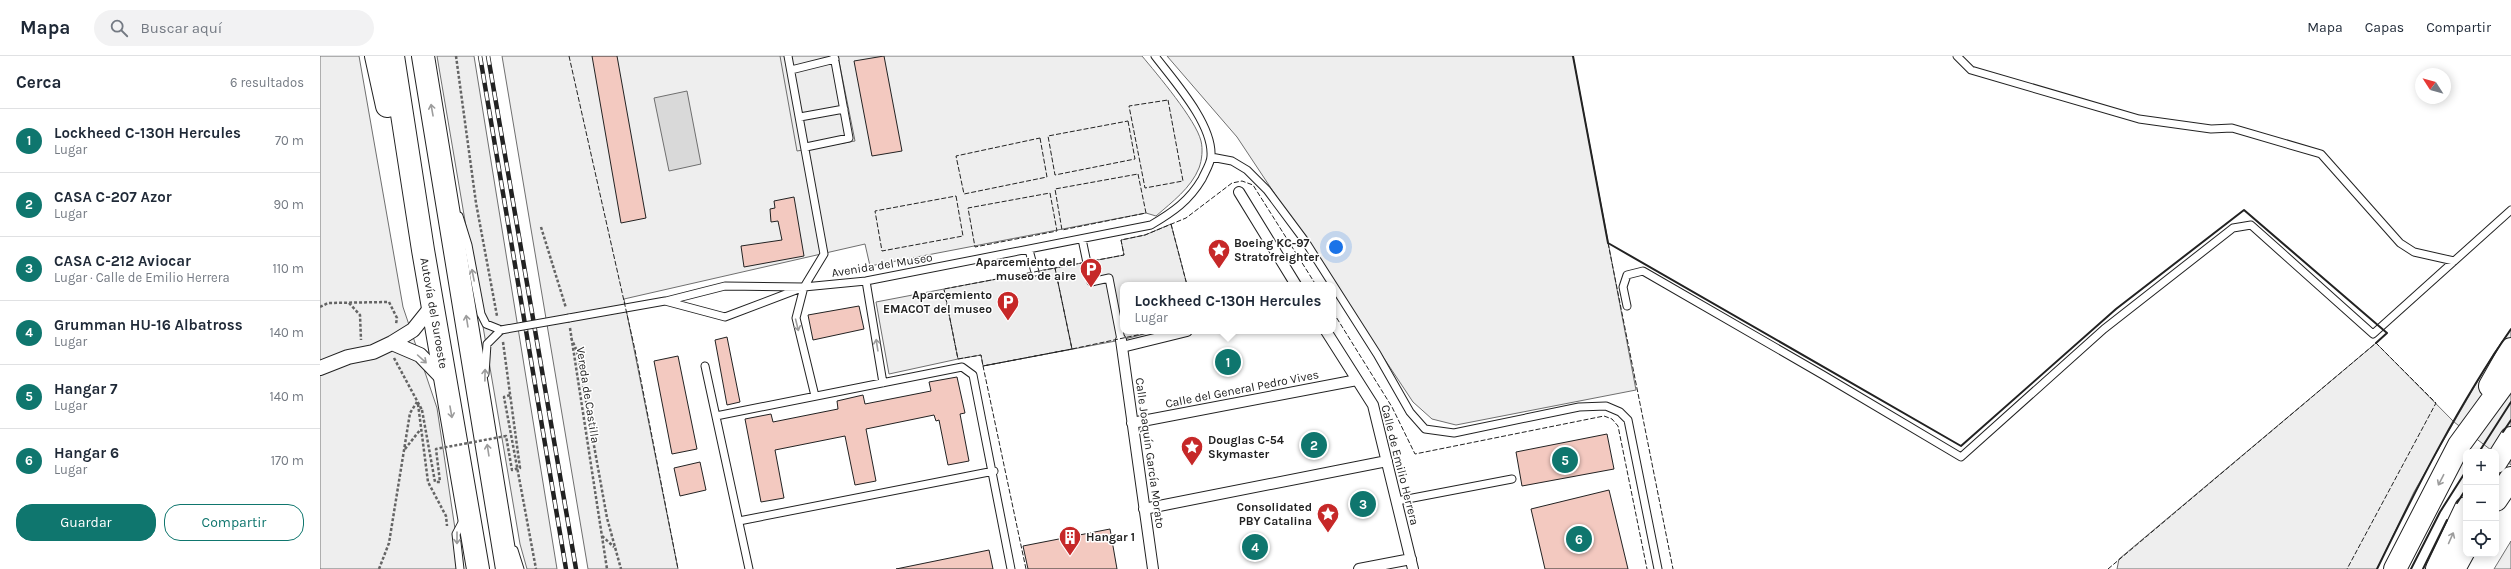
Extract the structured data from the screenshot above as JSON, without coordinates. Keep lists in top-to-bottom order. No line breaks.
{"streets":{"highway":["Autovía del Suroeste"],"street":["Calle del General Pedro Vives","Calle Joaquín García Morato","Calle de Emilio Herrera"],"lane":["Avenida del Museo"],"path":["Vereda de Castilla"]},"crossings":[["Avenida del Museo","Vereda de Castilla"],["Calle del General Pedro Vives","Calle Joaquín García Morato"],["Calle del General Pedro Vives","Calle de Emilio Herrera"]],"places":{"place":["Boeing KC-97 Stratofreighter","Douglas C-54 Skymaster","Consolidated PBY Catalina"],"parking":["Aparcemiento del museo de aire","Aparcemiento EMACOT del museo"],"building":["Hangar 1"]},"north":"top left","page":{"header":"Mapa","search":"Buscar aquí","nav":["Mapa","Capas","Compartir"],"heading":["Cerca","6 resultados"],"list":[{"mark":"1","name":"Lockheed C-130H Hercules","note":"Lugar","value":"70 m"},{"mark":"2","name":"CASA C-207 Azor","note":"Lugar","value":"90 m"},{"mark":"3","name":"CASA C-212 Aviocar","note":"Lugar · Calle de Emilio Herrera","value":"110 m"},{"mark":"4","name":"Grumman HU-16 Albatross","note":"Lugar","value":"140 m"},{"mark":"5","name":"Hangar 7","note":"Lugar","value":"140 m"},{"mark":"6","name":"Hangar 6","note":"Lugar","value":"170 m"}],"popup":["Lockheed C-130H Hercules","Lugar"],"pins":["1","2","5","3","6","4"],"map_buttons":["+","−"],"buttons":["Guardar","Compartir"]}}
